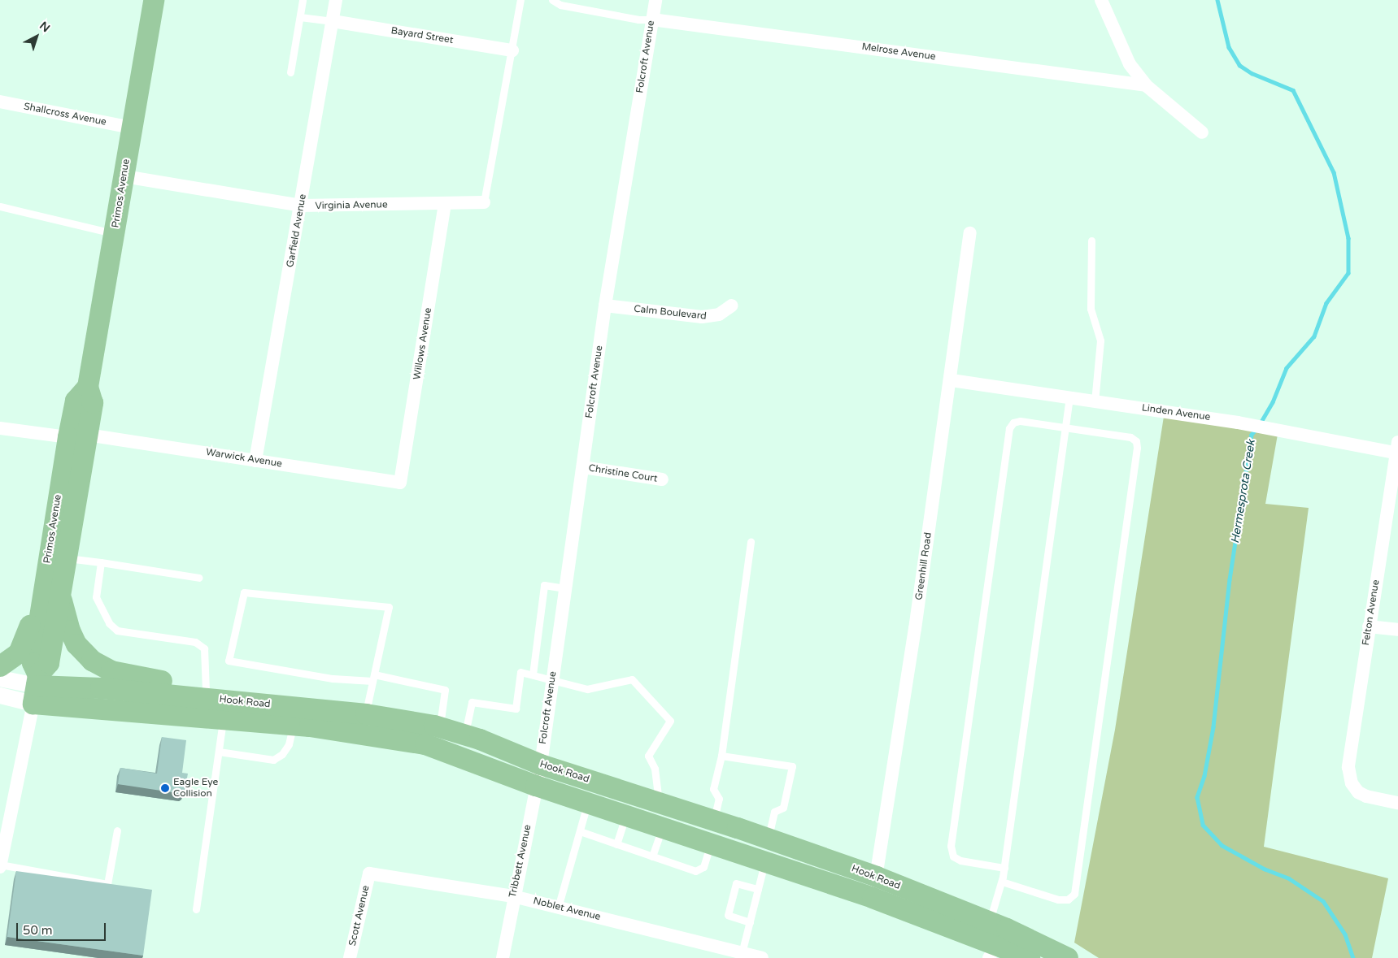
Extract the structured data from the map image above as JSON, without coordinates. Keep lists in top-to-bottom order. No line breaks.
{"streets":{"main road":["Primos Avenue","Hook Road"],"street":["Bayard Street","Melrose Avenue","Folcroft Avenue","Shallcross Avenue","Virginia Avenue","Garfield Avenue","Calm Boulevard","Willows Avenue","Linden Avenue","Warwick Avenue","Christine Court","Greenhill Road","Felton Avenue","Tribbett Avenue","Noblet Avenue","Scott Avenue"]},"crossings":[["Bayard Street","Garfield Avenue"],["Melrose Avenue","Folcroft Avenue"],["Folcroft Avenue","Calm Boulevard"],["Folcroft Avenue","Christine Court"],["Folcroft Avenue","Hook Road"],["Folcroft Avenue","Tribbett Avenue"],["Shallcross Avenue","Primos Avenue"],["Primos Avenue","Virginia Avenue"],["Primos Avenue","Warwick Avenue"],["Primos Avenue","Hook Road"],["Virginia Avenue","Garfield Avenue"],["Virginia Avenue","Willows Avenue"],["Garfield Avenue","Warwick Avenue"],["Willows Avenue","Warwick Avenue"],["Linden Avenue","Greenhill Road"],["Linden Avenue","Felton Avenue"],["Greenhill Road","Hook Road"],["Hook Road","Tribbett Avenue"],["Tribbett Avenue","Noblet Avenue"],["Noblet Avenue","Scott Avenue"]],"water":["Hermesprota Creek"],"places":["Eagle Eye Collision"],"scale_bar":"50 m","north":"top right"}
